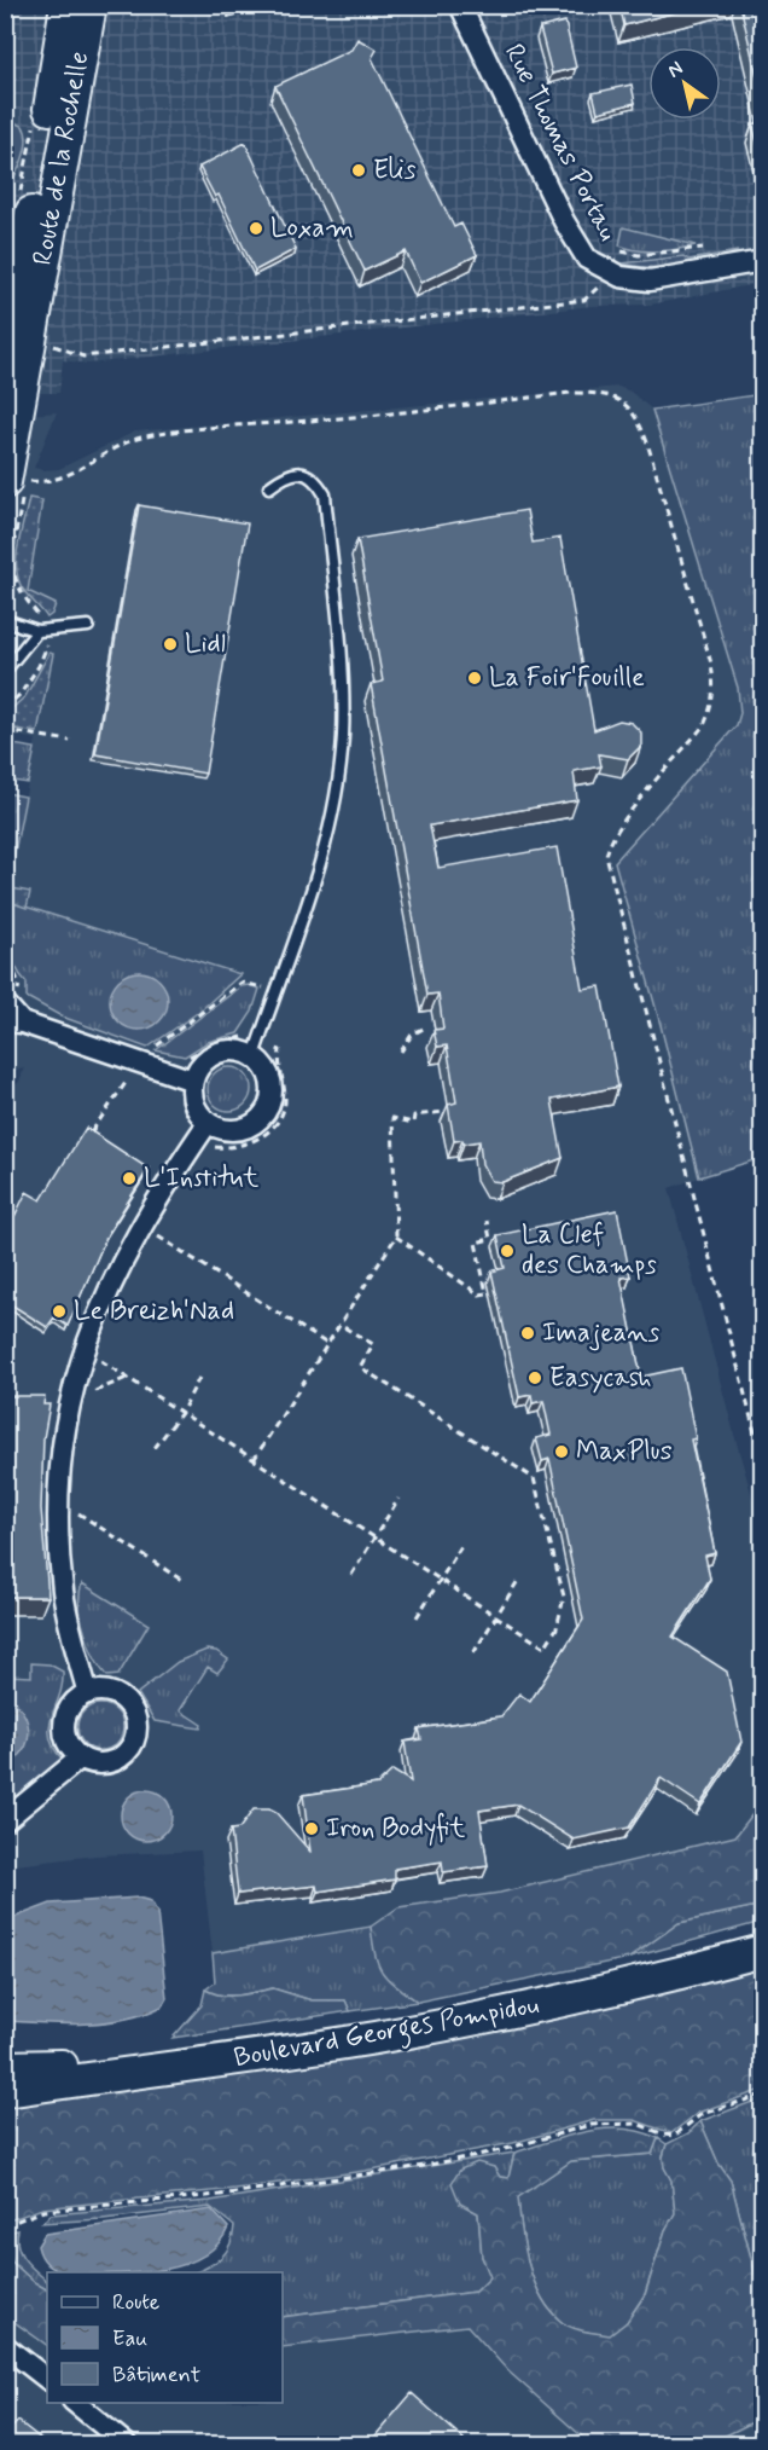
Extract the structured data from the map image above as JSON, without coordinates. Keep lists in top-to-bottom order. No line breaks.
{"streets":{"main road":["Route de la Rochelle","Boulevard Georges Pompidou"],"street":["Rue Thomas Portau"]},"places":["Elis","Loxam","Lidl","La Foir'Fouille","L'Institut","La Clef des Champs","Le Breizh'Nad","Imajeans","Easycash","MaxPlus","Iron Bodyfit"],"legend":["Route","Eau","Bâtiment"],"north":"top left"}
